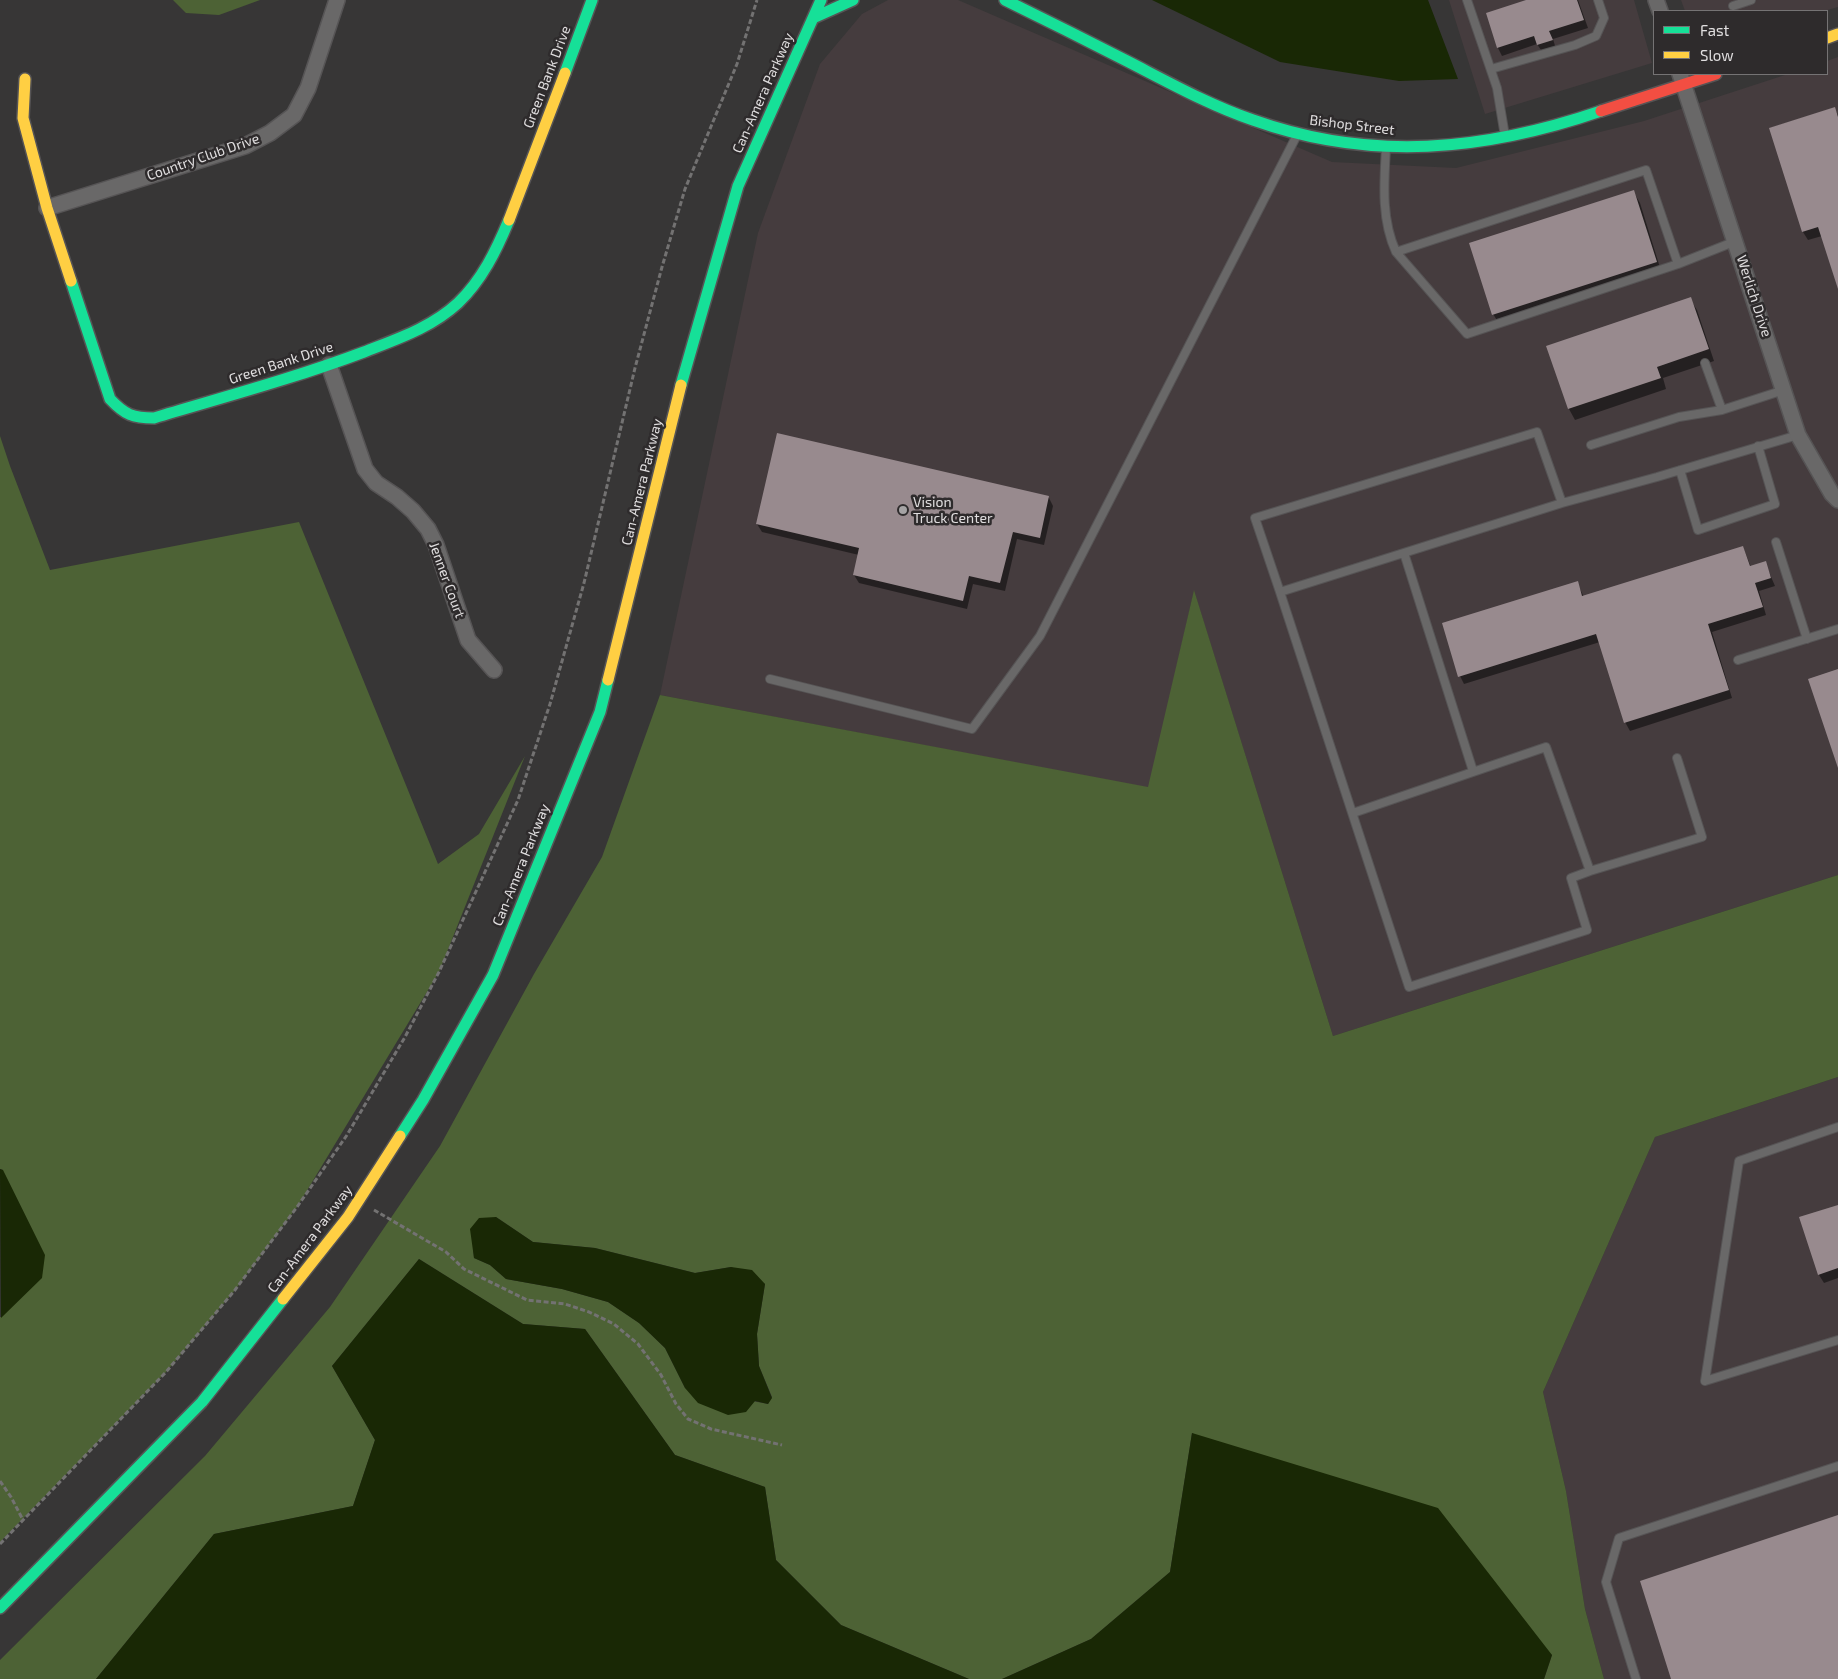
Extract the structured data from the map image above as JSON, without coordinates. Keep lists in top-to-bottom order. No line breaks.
{"streets":{"street":["Green Bank Drive","Can-Amera Parkway","Bishop Street","Country Club Drive","Werlich Drive","Jenner Court"]},"crossings":[["Green Bank Drive","Country Club Drive"],["Green Bank Drive","Jenner Court"],["Bishop Street","Werlich Drive"]],"places":["Vision Truck Center"],"legend":["Fast","Slow"]}
